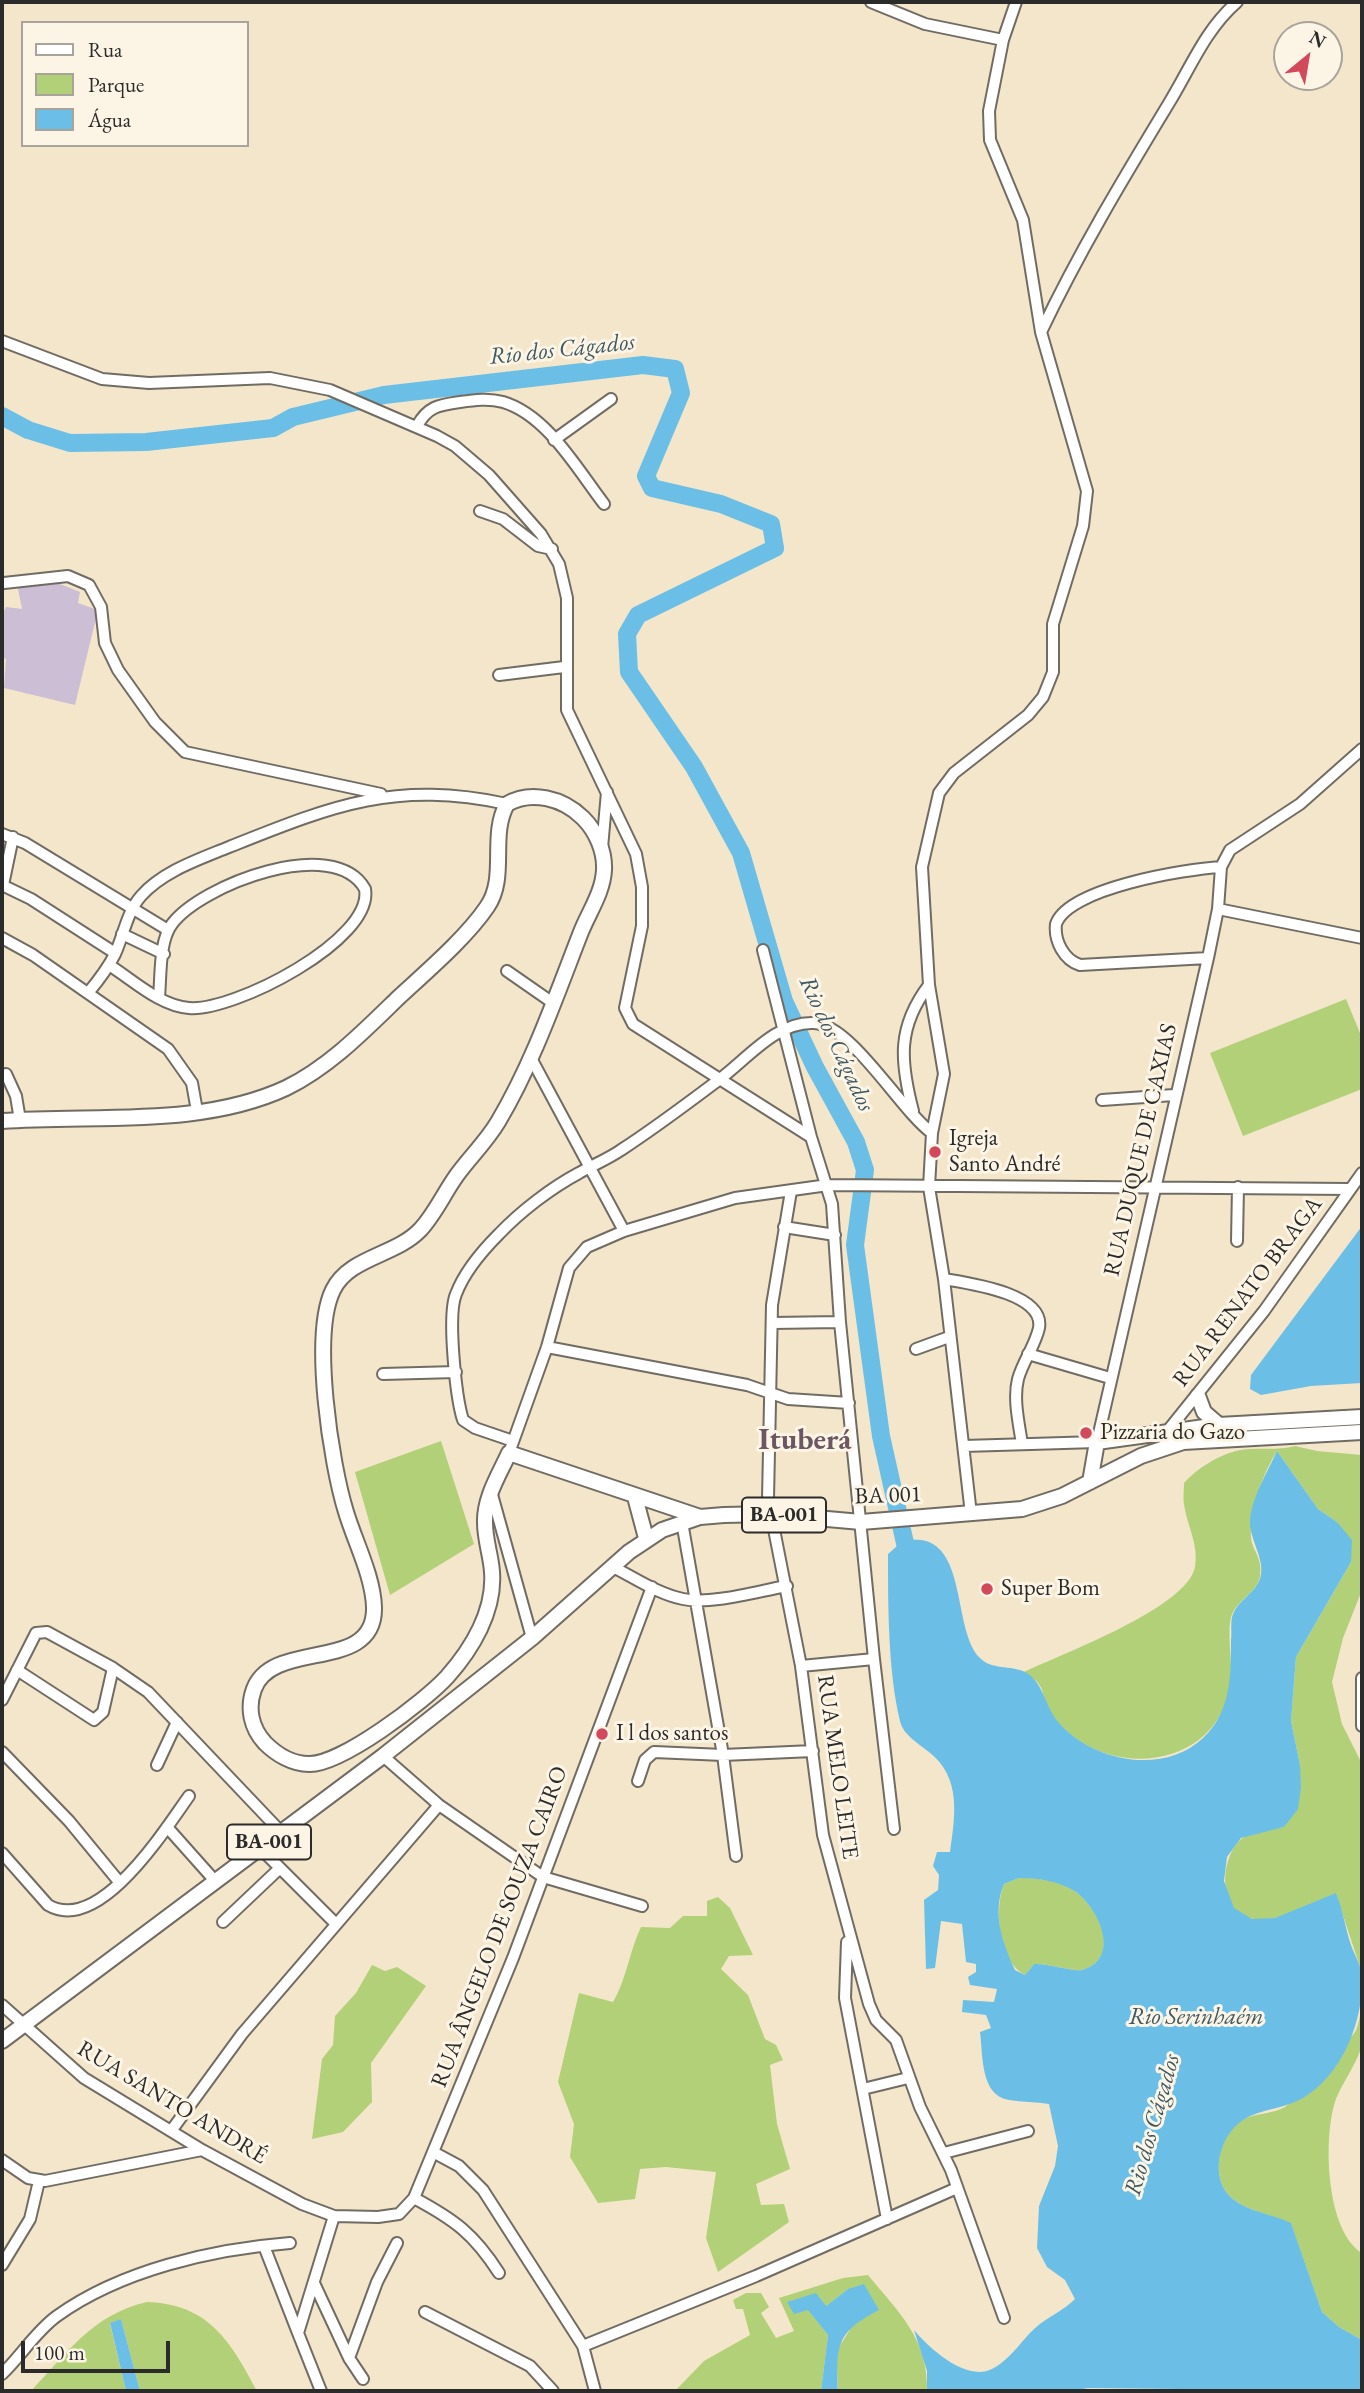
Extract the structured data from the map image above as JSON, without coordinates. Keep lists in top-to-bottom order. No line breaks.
{"streets":{"main road":["BA 001","BA-001"],"street":["RUA DUQUE DE CAXIAS","RUA RENATO BRAGA","RUA MELO LEITE","RUA ÂNGELO DE SOUZA CAIRO","RUA SANTO ANDRÉ"]},"crossings":[["BA 001","BA-001"],["BA 001","RUA MELO LEITE"],["BA-001","RUA SANTO ANDRÉ"]],"districts":["Ituberá"],"water":["Rio dos Cágados","Rio Serinhaém"],"places":["Igreja Santo André","Pizzaria do Gazo","Super Bom","I l dos santos"],"legend":["Rua","Parque","Água"],"scale_bar":"100 m","north":"top right"}
